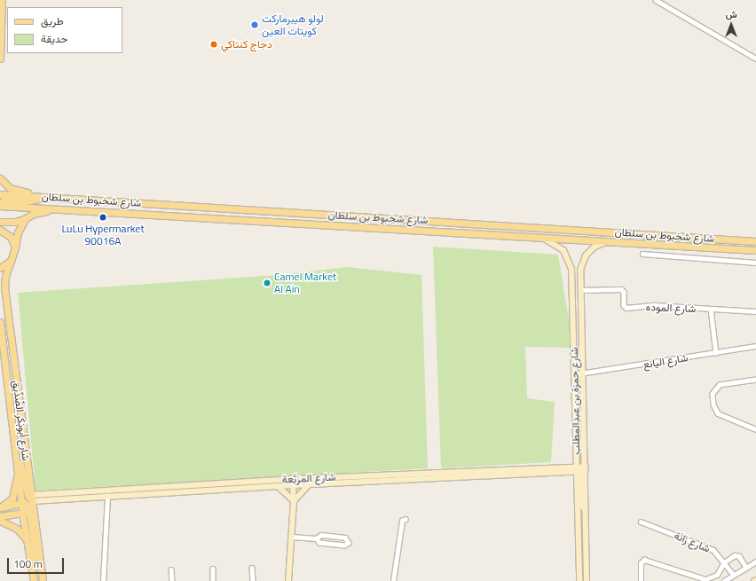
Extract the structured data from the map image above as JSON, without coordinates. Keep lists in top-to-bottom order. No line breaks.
{"streets":{"main road":["شارع شخبوط بن سلطان","شارع أبوبَكر الصِّدِّيق"],"street":["شارع الموده","شارع اليانع","شارع حمزة بن عبدالمطلب","شارع المِرَبَّعة","شارع زَانَة"]},"crossings":[["شارع شخبوط بن سلطان","شارع حمزة بن عبدالمطلب"],["شارع الموده","شارع حمزة بن عبدالمطلب"],["شارع اليانع","شارع حمزة بن عبدالمطلب"],["شارع حمزة بن عبدالمطلب","شارع المِرَبَّعة"],["شارع أبوبَكر الصِّدِّيق","شارع المِرَبَّعة"]],"places":["لولو هيبرماركت كويتات العين","دجاج كنتاكي","LuLu Hypermarket 90016A","Camel Market Al Ain"],"legend":["طريق","حديقة"],"scale_bar":"100 m","north":"top"}
